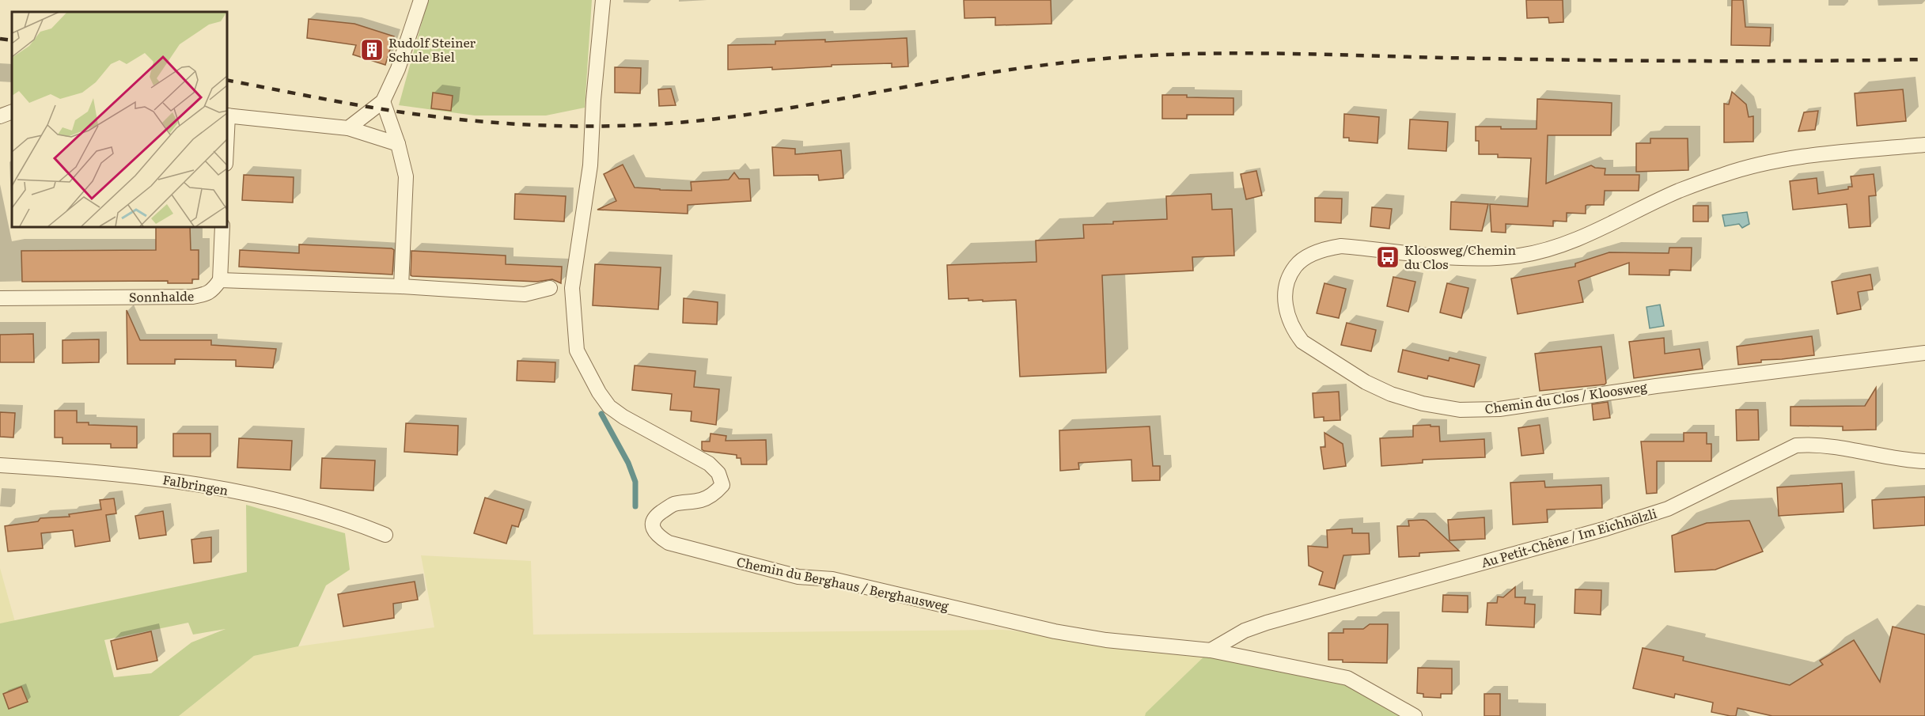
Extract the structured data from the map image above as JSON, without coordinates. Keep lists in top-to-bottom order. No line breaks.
{"streets":{"street":["Sonnhalde","Chemin du Clos / Kloosweg","Falbringen","Au Petit-Chêne / Im Eichhölzli","Chemin du Berghaus / Berghausweg"]},"crossings":[["Au Petit-Chêne / Im Eichhölzli","Chemin du Berghaus / Berghausweg"]],"places":{"building":["Rudolf Steiner Schule Biel"],"bus stop":["Kloosweg/Chemin du Clos"]}}
